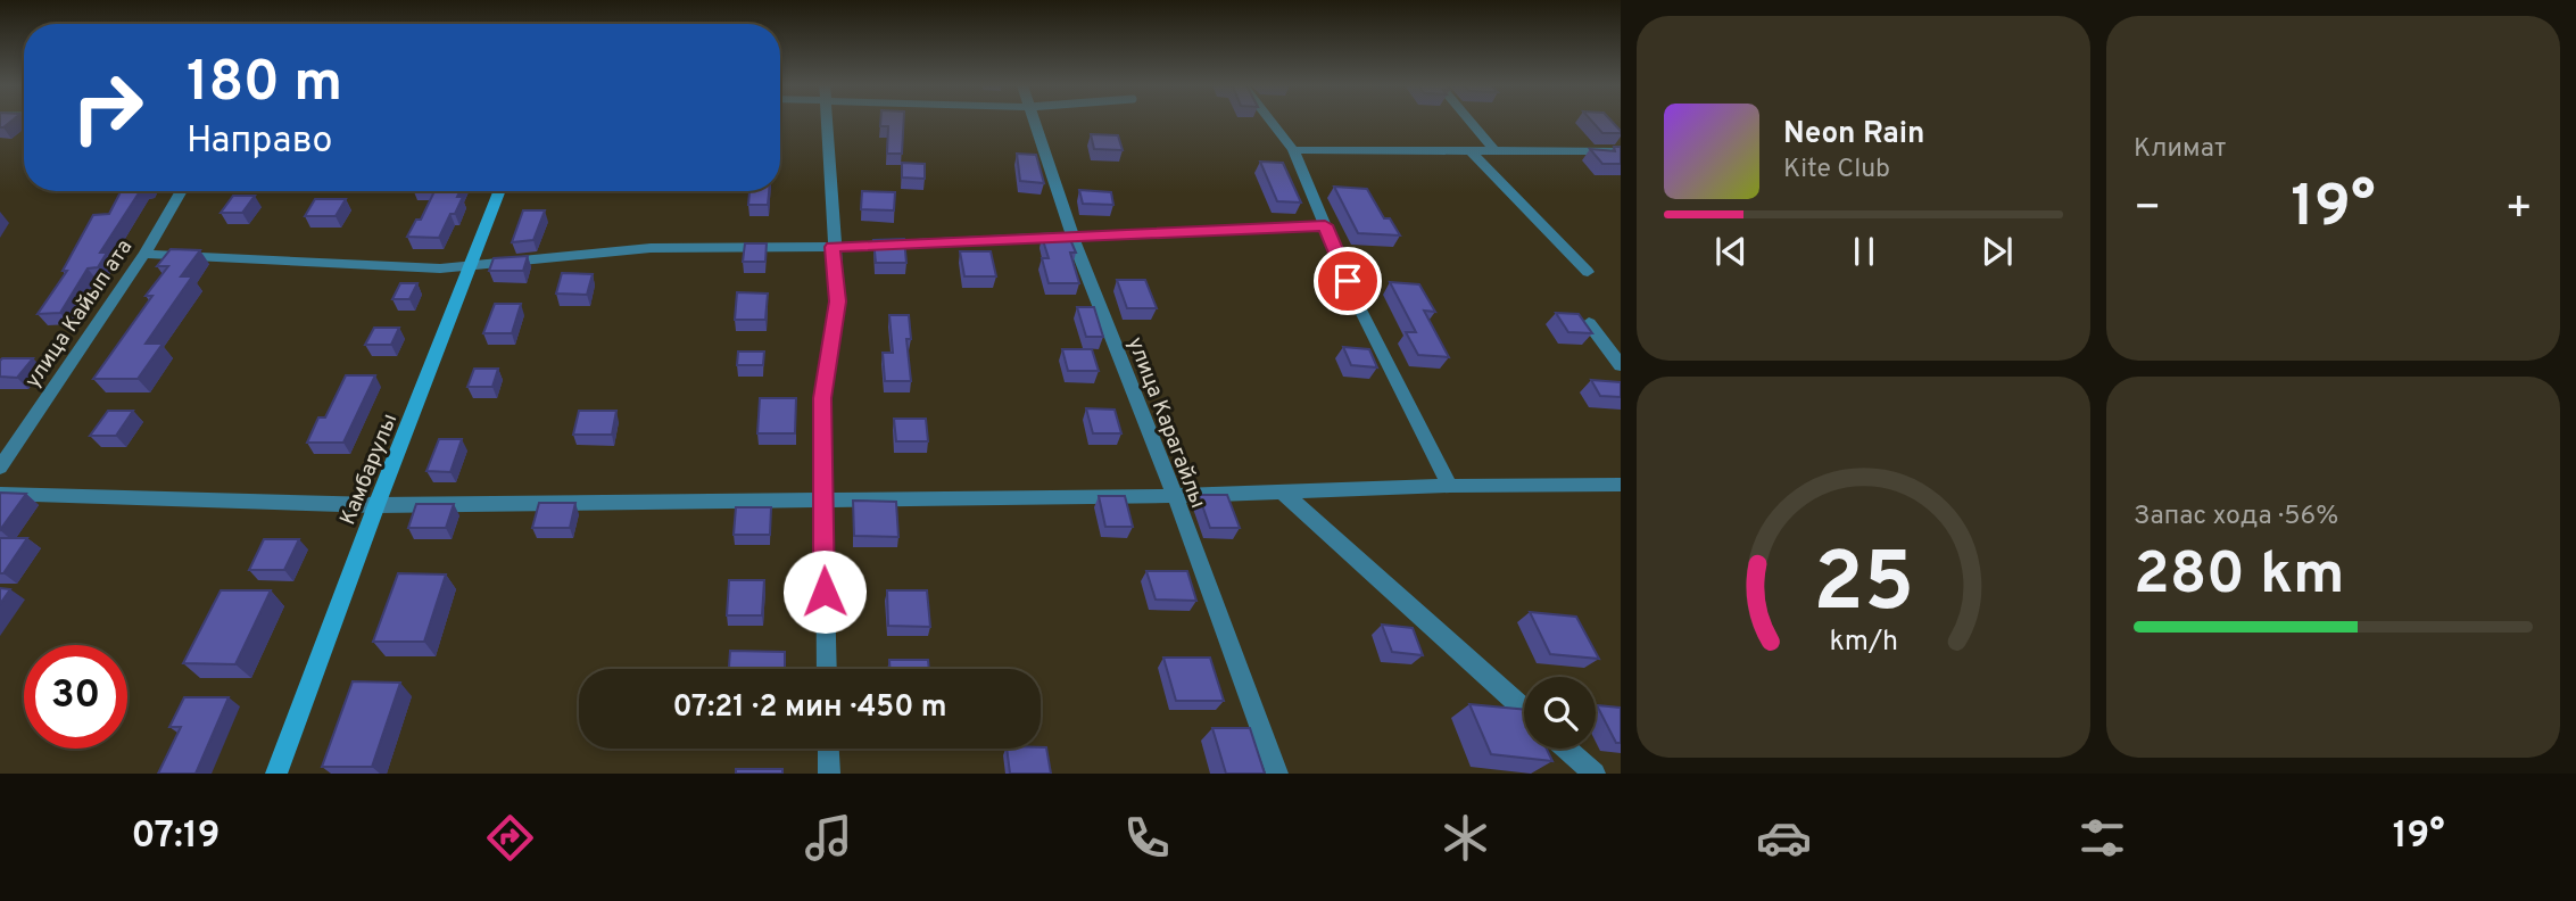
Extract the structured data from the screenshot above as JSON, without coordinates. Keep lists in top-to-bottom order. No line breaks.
{"streets":{"street":["улица Кайып ата","улица Карагайлы","Камбарулы"]},"page":{"tile":["Климат",["Запас хода · 56%","280 km"]],"turn":["180 m","Направо"],"song":["Neon Rain","Kite Club"],"heat":["−","19°","+"],"limit":"30","trip":"07:21 · 2 мин · 450 m","tabs":["07:19","19°"],"gauge":["25","km/h"]}}
